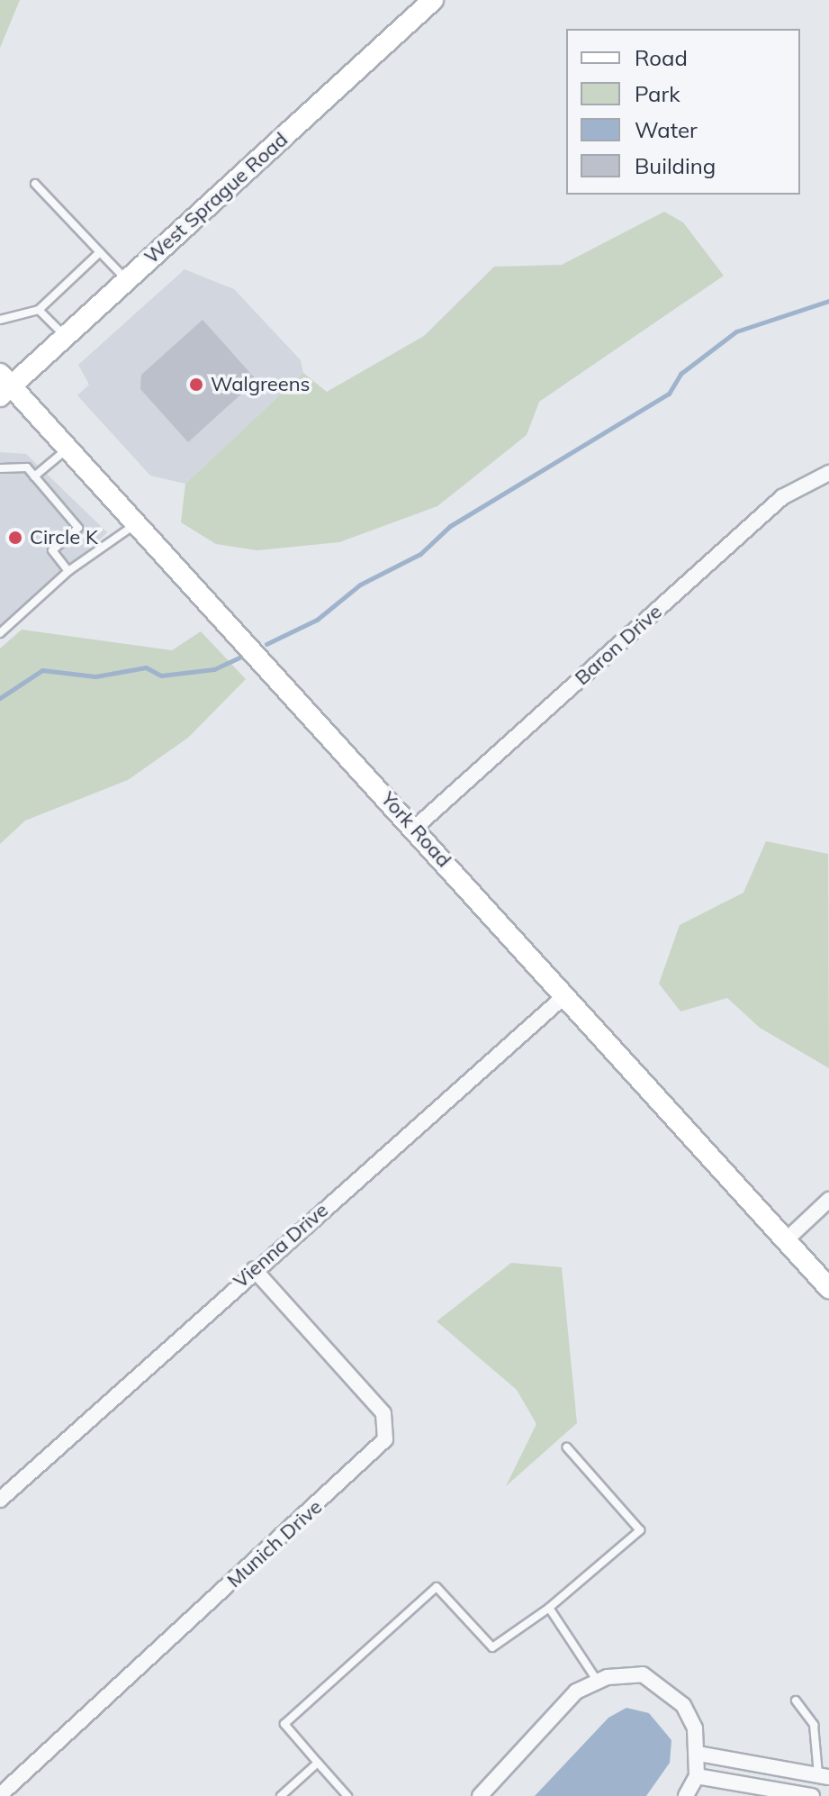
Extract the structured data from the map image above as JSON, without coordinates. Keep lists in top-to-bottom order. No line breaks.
{"streets":{"street":["West Sprague Road","Baron Drive","York Road","Vienna Drive","Munich Drive"]},"crossings":[["West Sprague Road","York Road"],["Baron Drive","York Road"],["York Road","Vienna Drive"],["Vienna Drive","Munich Drive"]],"places":["Walgreens","Circle K"],"legend":["Road","Park","Water","Building"]}
